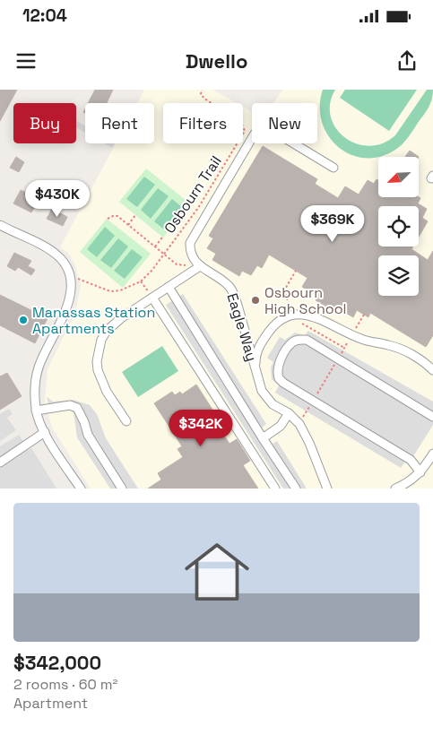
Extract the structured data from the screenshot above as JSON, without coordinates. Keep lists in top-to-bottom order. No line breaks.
{"streets":{"street":["Eagle Way"],"path":["Osbourn Trail"]},"places":["Osbourn High School","Manassas Station Apartments"],"north":"bottom left","page":{"status":"12:04","header":"Dwello","chip":["Buy","Rent","Filters","New"],"price":["$430K","$369K","$342K"],"list":[{"name":"$342,000","note":"2 rooms · 60 m² · Apartment"}]}}
